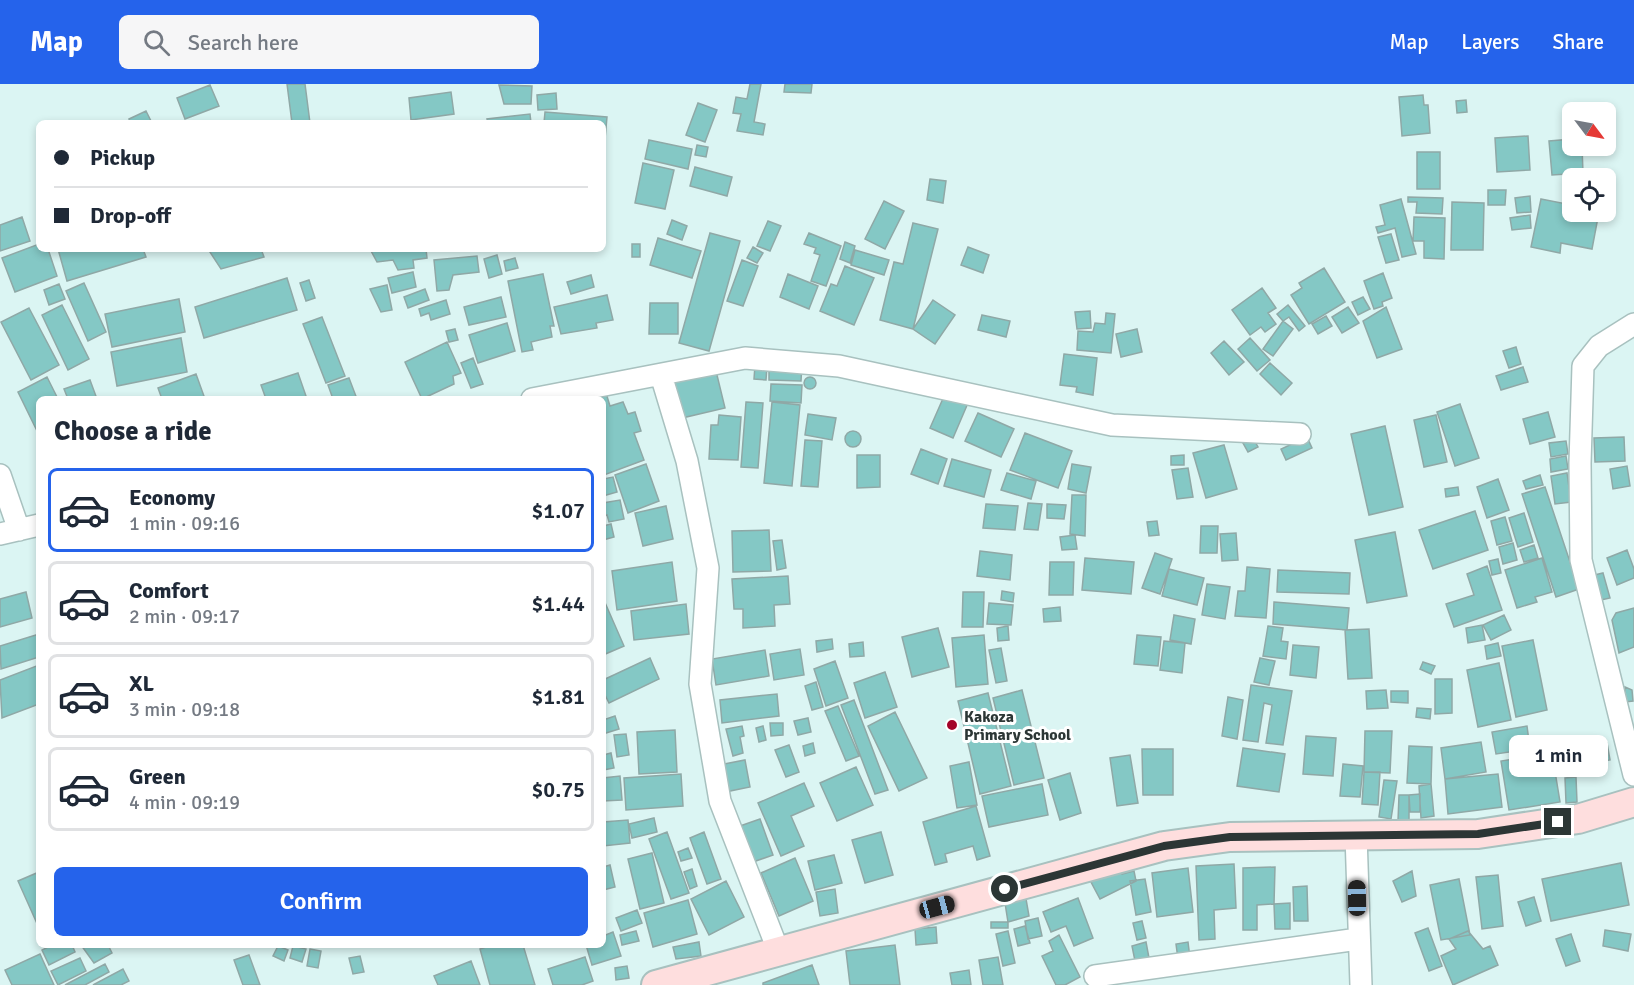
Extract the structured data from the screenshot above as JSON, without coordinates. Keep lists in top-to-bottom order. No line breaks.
{"places":["Kakoza Primary School"],"north":"bottom right","page":{"header":"Map","search":"Search here","nav":["Map","Layers","Share"],"banner":["Pickup","Drop-off"],"heading":"Choose a ride","list":[{"name":"Economy","note":"1 min · 09:16","value":"$1.07"},{"name":"Comfort","note":"2 min · 09:17","value":"$1.44"},{"name":"XL","note":"3 min · 09:18","value":"$1.81"},{"name":"Green","note":"4 min · 09:19","value":"$0.75"}],"bubble":"1 min","buttons":"Confirm"}}
